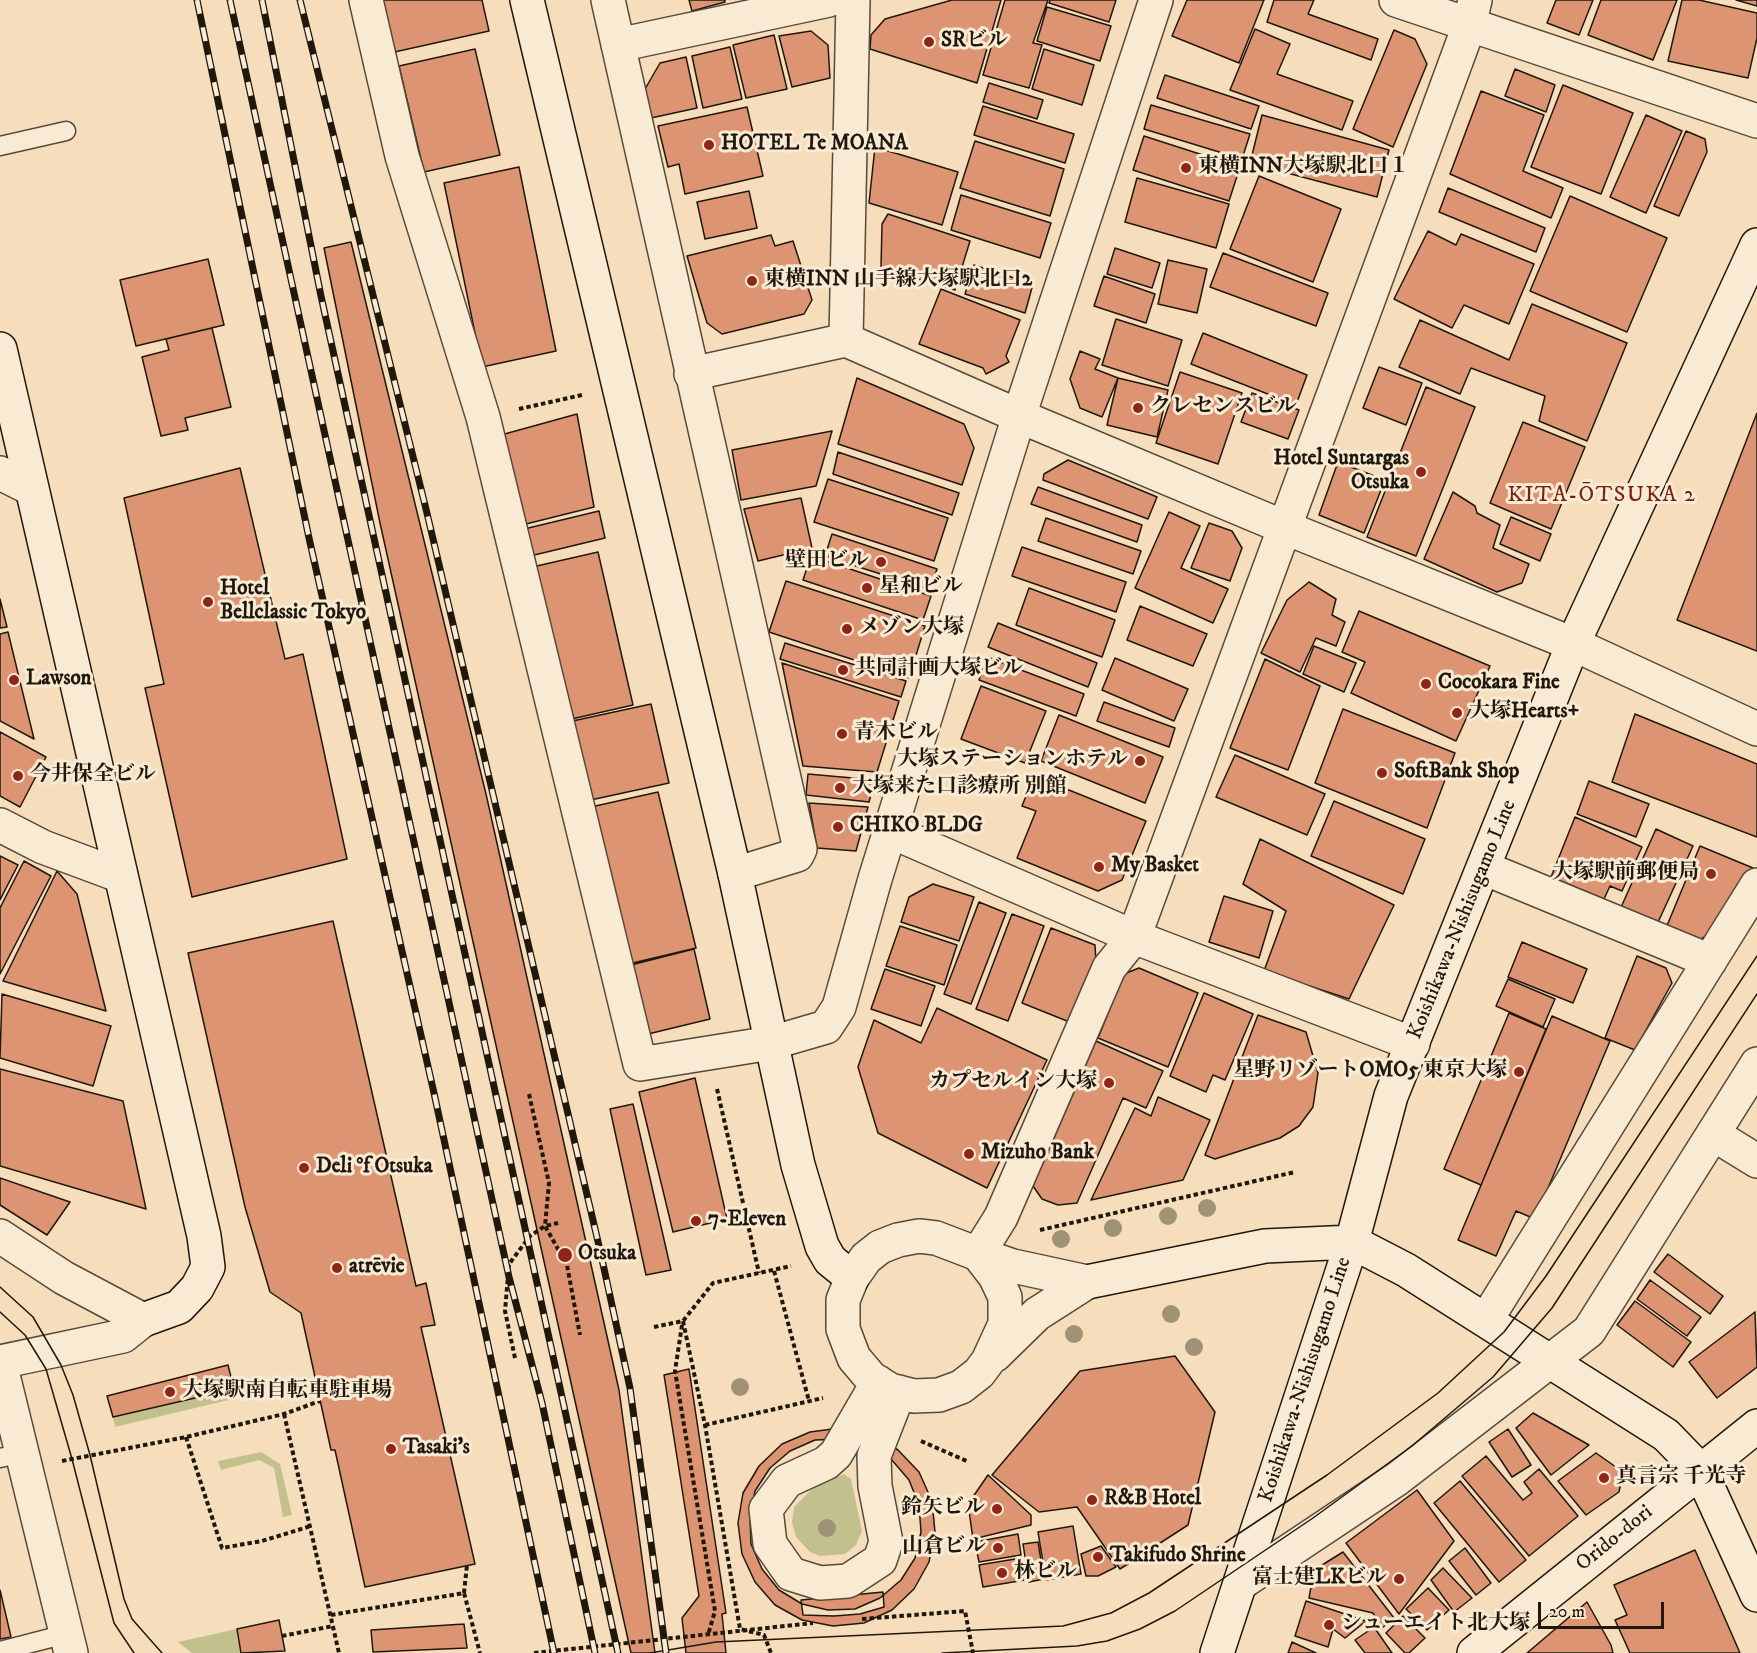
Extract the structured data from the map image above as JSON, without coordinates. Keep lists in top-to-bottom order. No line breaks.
{"streets":{"street":["Koishikawa-Nishisugamo Line","Orido-dori"]},"districts":["KITA-ŌTSUKA 2"],"places":["SRビル","HOTEL Te MOANA","東横INN大塚駅北口１","東横INN 山手線大塚駅北口2","クレセンスビル","Hotel Suntargas Otsuka","壁田ビル","星和ビル","Hotel Bellclassic Tokyo","メゾン大塚","共同計画大塚ビル","Lawson","Cocokara Fine","大塚Hearts+","青木ビル","大塚ステーションホテル","SoftBank Shop","今井保全ビル","大塚来た口診療所 別館","CHIKO BLDG","My Basket","大塚駅前郵便局","星野リゾートOMO5 東京大塚","カプセルイン大塚","Mizuho Bank","Deli °f Otsuka","7-Eleven","Otsuka","atrēvie","大塚駅南自転車駐車場","Tasaki's","真言宗 千光寺","R&B Hotel","鈴矢ビル","山倉ビル","Takifudo Shrine","林ビル","富士建LKビル","シューエイト北大塚"],"scale_bar":"20 m"}
